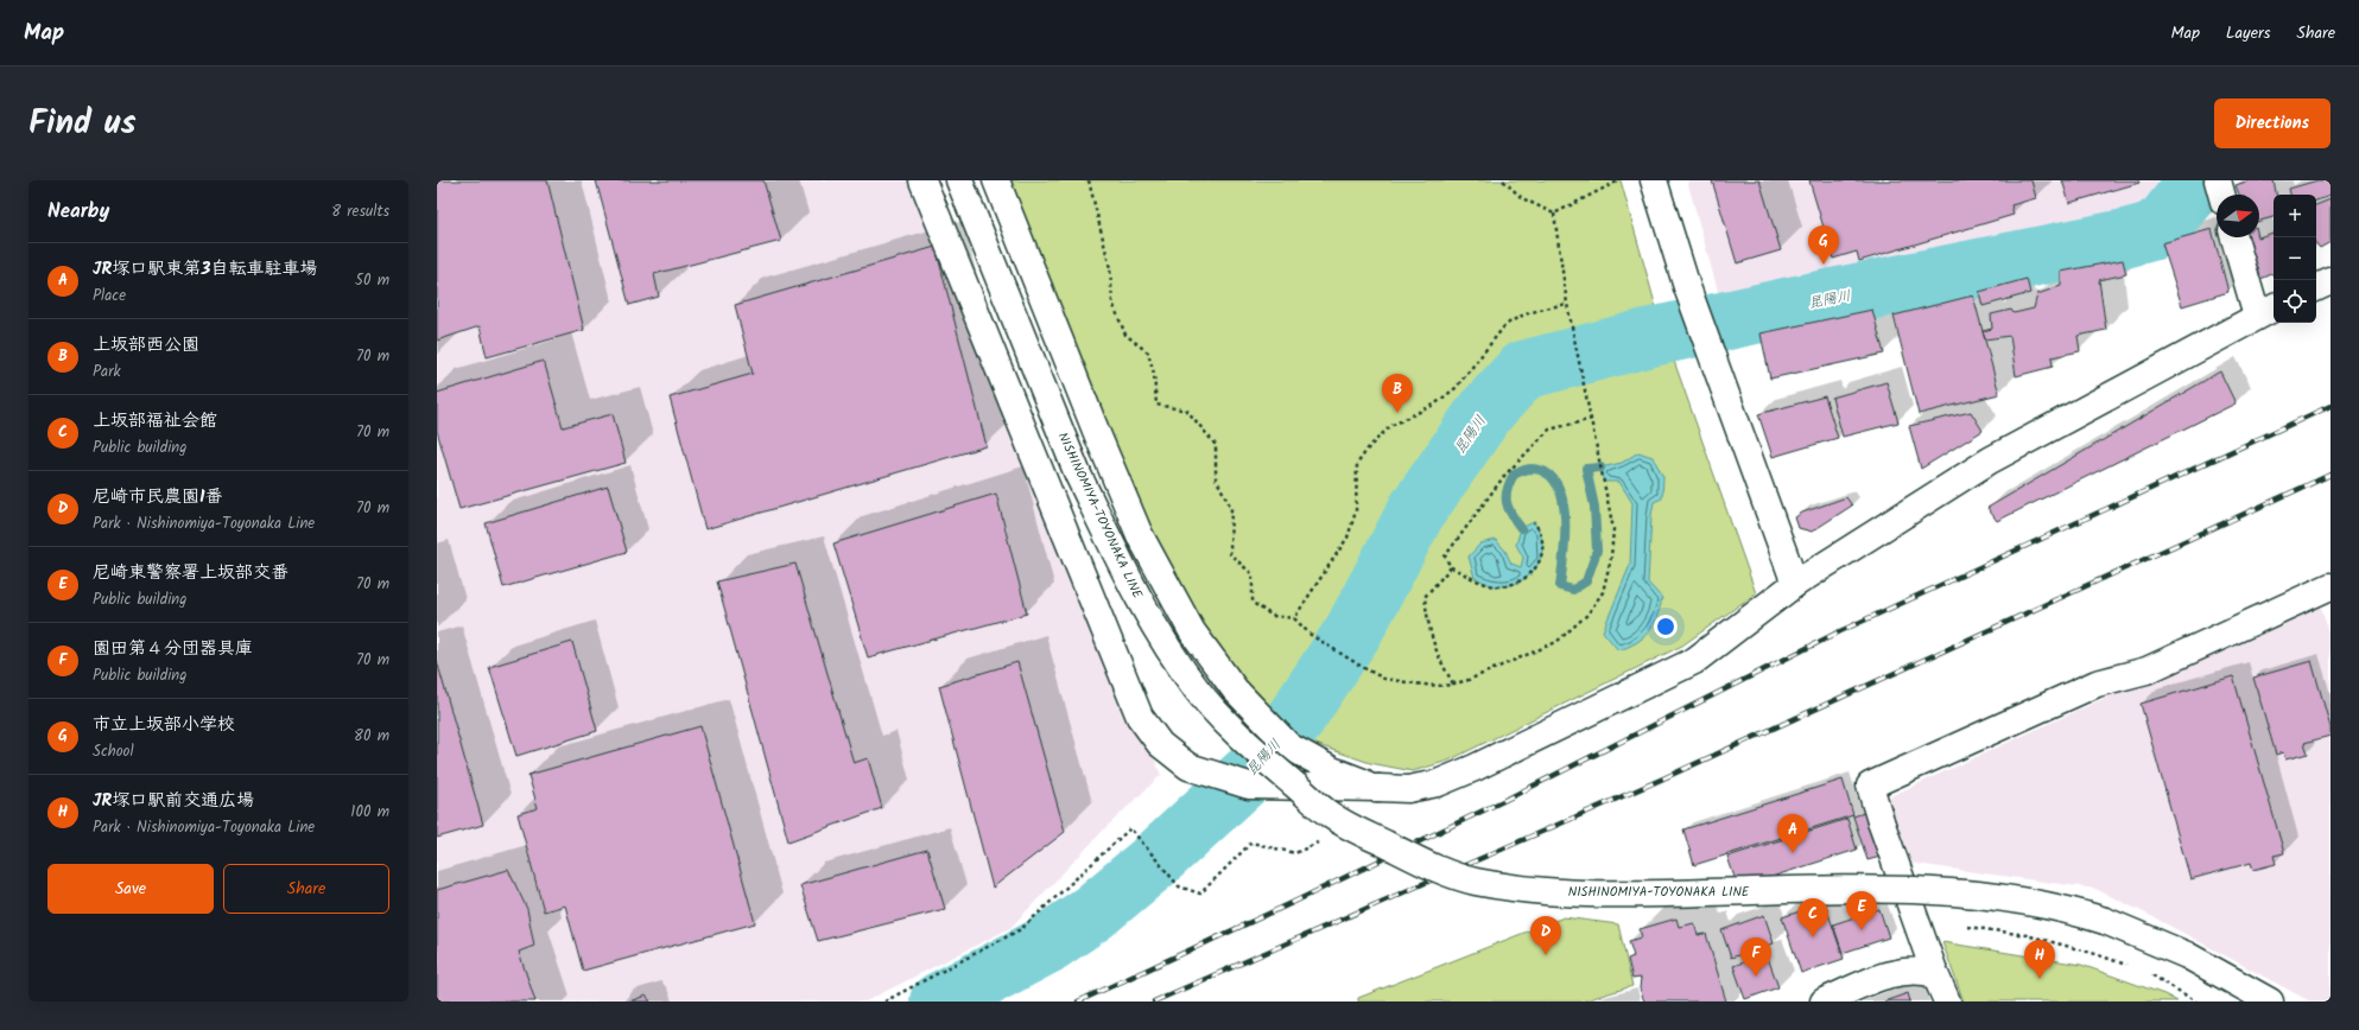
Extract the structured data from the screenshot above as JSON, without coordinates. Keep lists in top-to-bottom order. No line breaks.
{"streets":{"main road":["NISHINOMIYA-TOYONAKA LINE"]},"water":["昆陽川"],"north":"right","page":{"header":"Map","nav":["Map","Layers","Share"],"title":"Find us","buttons":["Directions",["Save","Share"]],"heading":["Nearby","8 results"],"map_buttons":["+","−"],"pins":["G","B","A","E","C","D","F","H"],"list":[{"mark":"A","name":"JR塚口駅東第3自転車駐車場","note":"Place","value":"50 m"},{"mark":"B","name":"上坂部西公園","note":"Park","value":"70 m"},{"mark":"C","name":"上坂部福祉会館","note":"Public building","value":"70 m"},{"mark":"D","name":"尼崎市民農園1番","note":"Park · Nishinomiya-Toyonaka Line","value":"70 m"},{"mark":"E","name":"尼崎東警察署上坂部交番","note":"Public building","value":"70 m"},{"mark":"F","name":"園田第４分団器具庫","note":"Public building","value":"70 m"},{"mark":"G","name":"市立上坂部小学校","note":"School","value":"80 m"},{"mark":"H","name":"JR塚口駅前交通広場","note":"Park · Nishinomiya-Toyonaka Line","value":"100 m"}]}}
